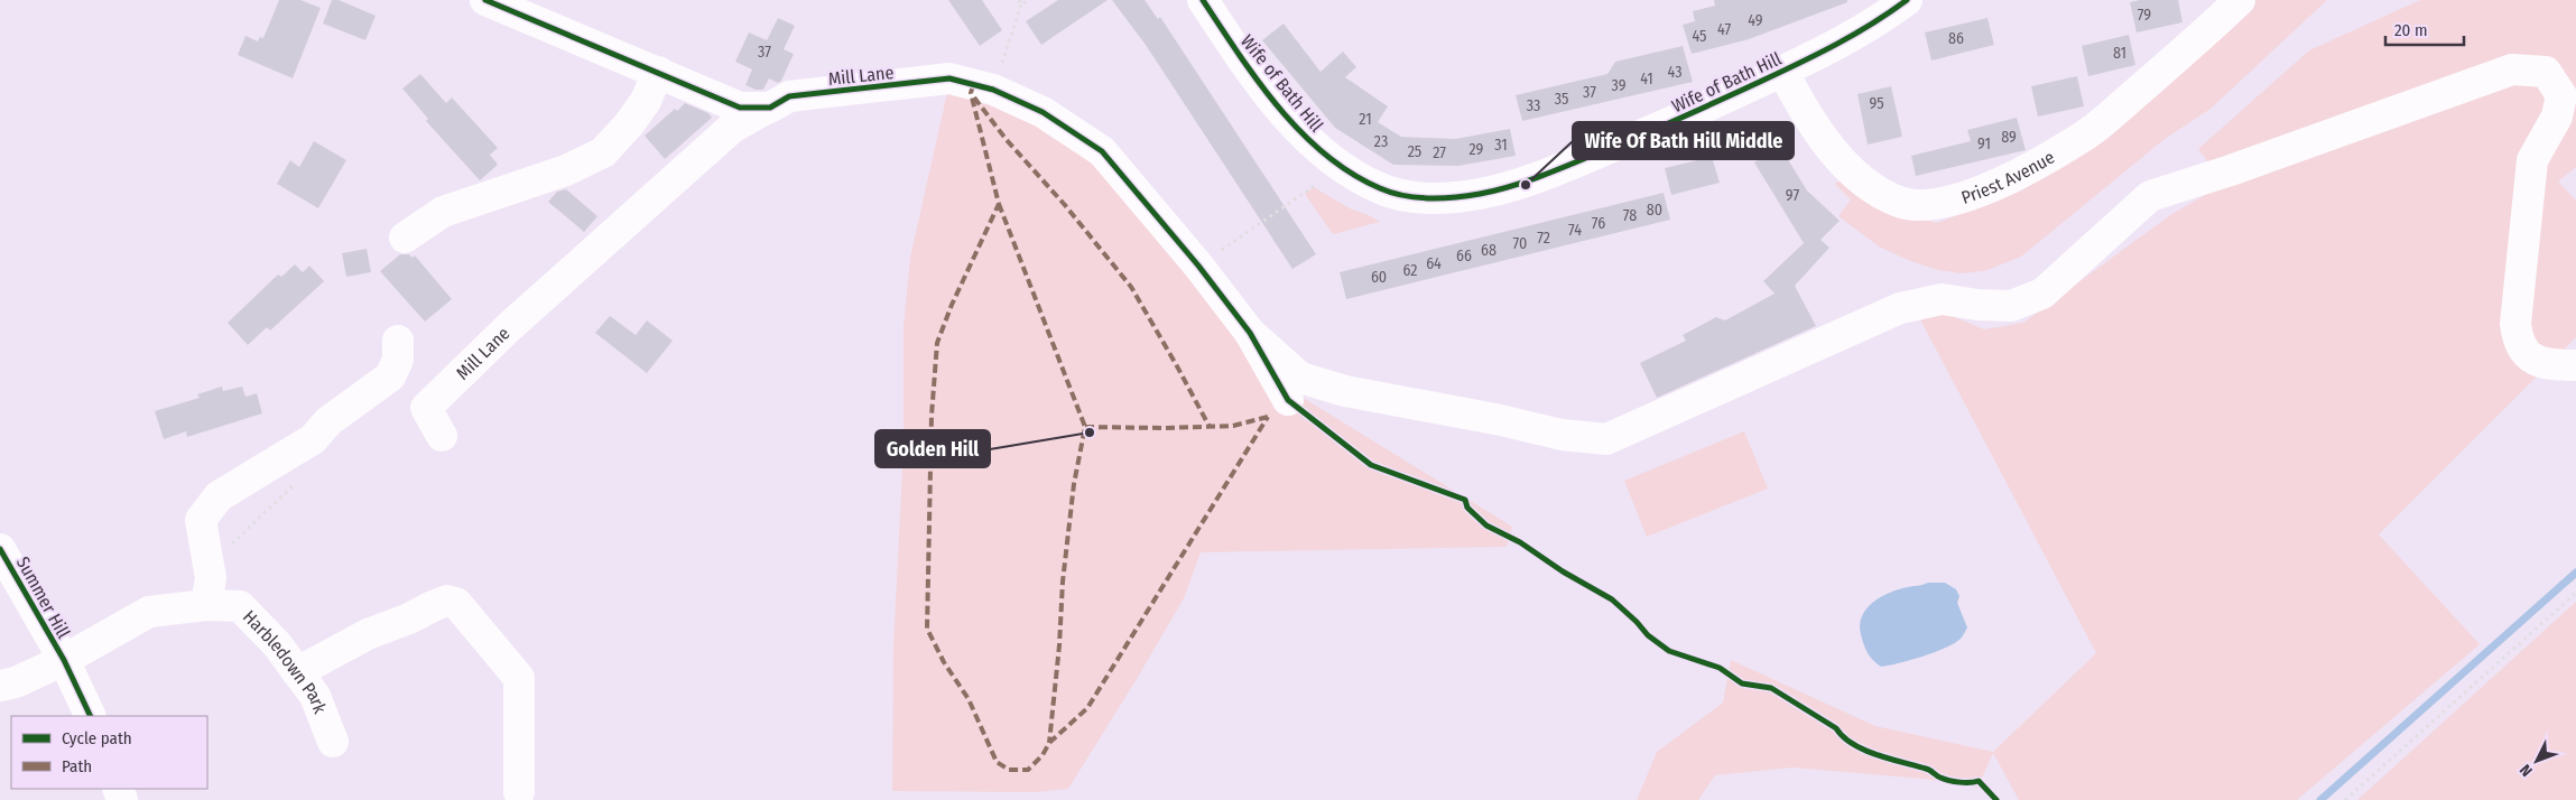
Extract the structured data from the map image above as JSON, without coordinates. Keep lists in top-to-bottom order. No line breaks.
{"streets":{"street":["Mill Lane","Wife of Bath Hill","Priest Avenue","Summer Hill","Harbledown Park"]},"crossings":[["Wife of Bath Hill","Priest Avenue"],["Summer Hill","Harbledown Park"]],"places":["Wife Of Bath Hill Middle","Golden Hill"],"house_numbers":["79","49","47","45","86","37","81","43","41","39","37","35","95","33","21","89","23","91","31","29","25","27","97","80","78","76","74","72","70","68","66","64","62","60"],"legend":["Cycle path","Path"],"scale_bar":"20 m","north":"bottom left"}
